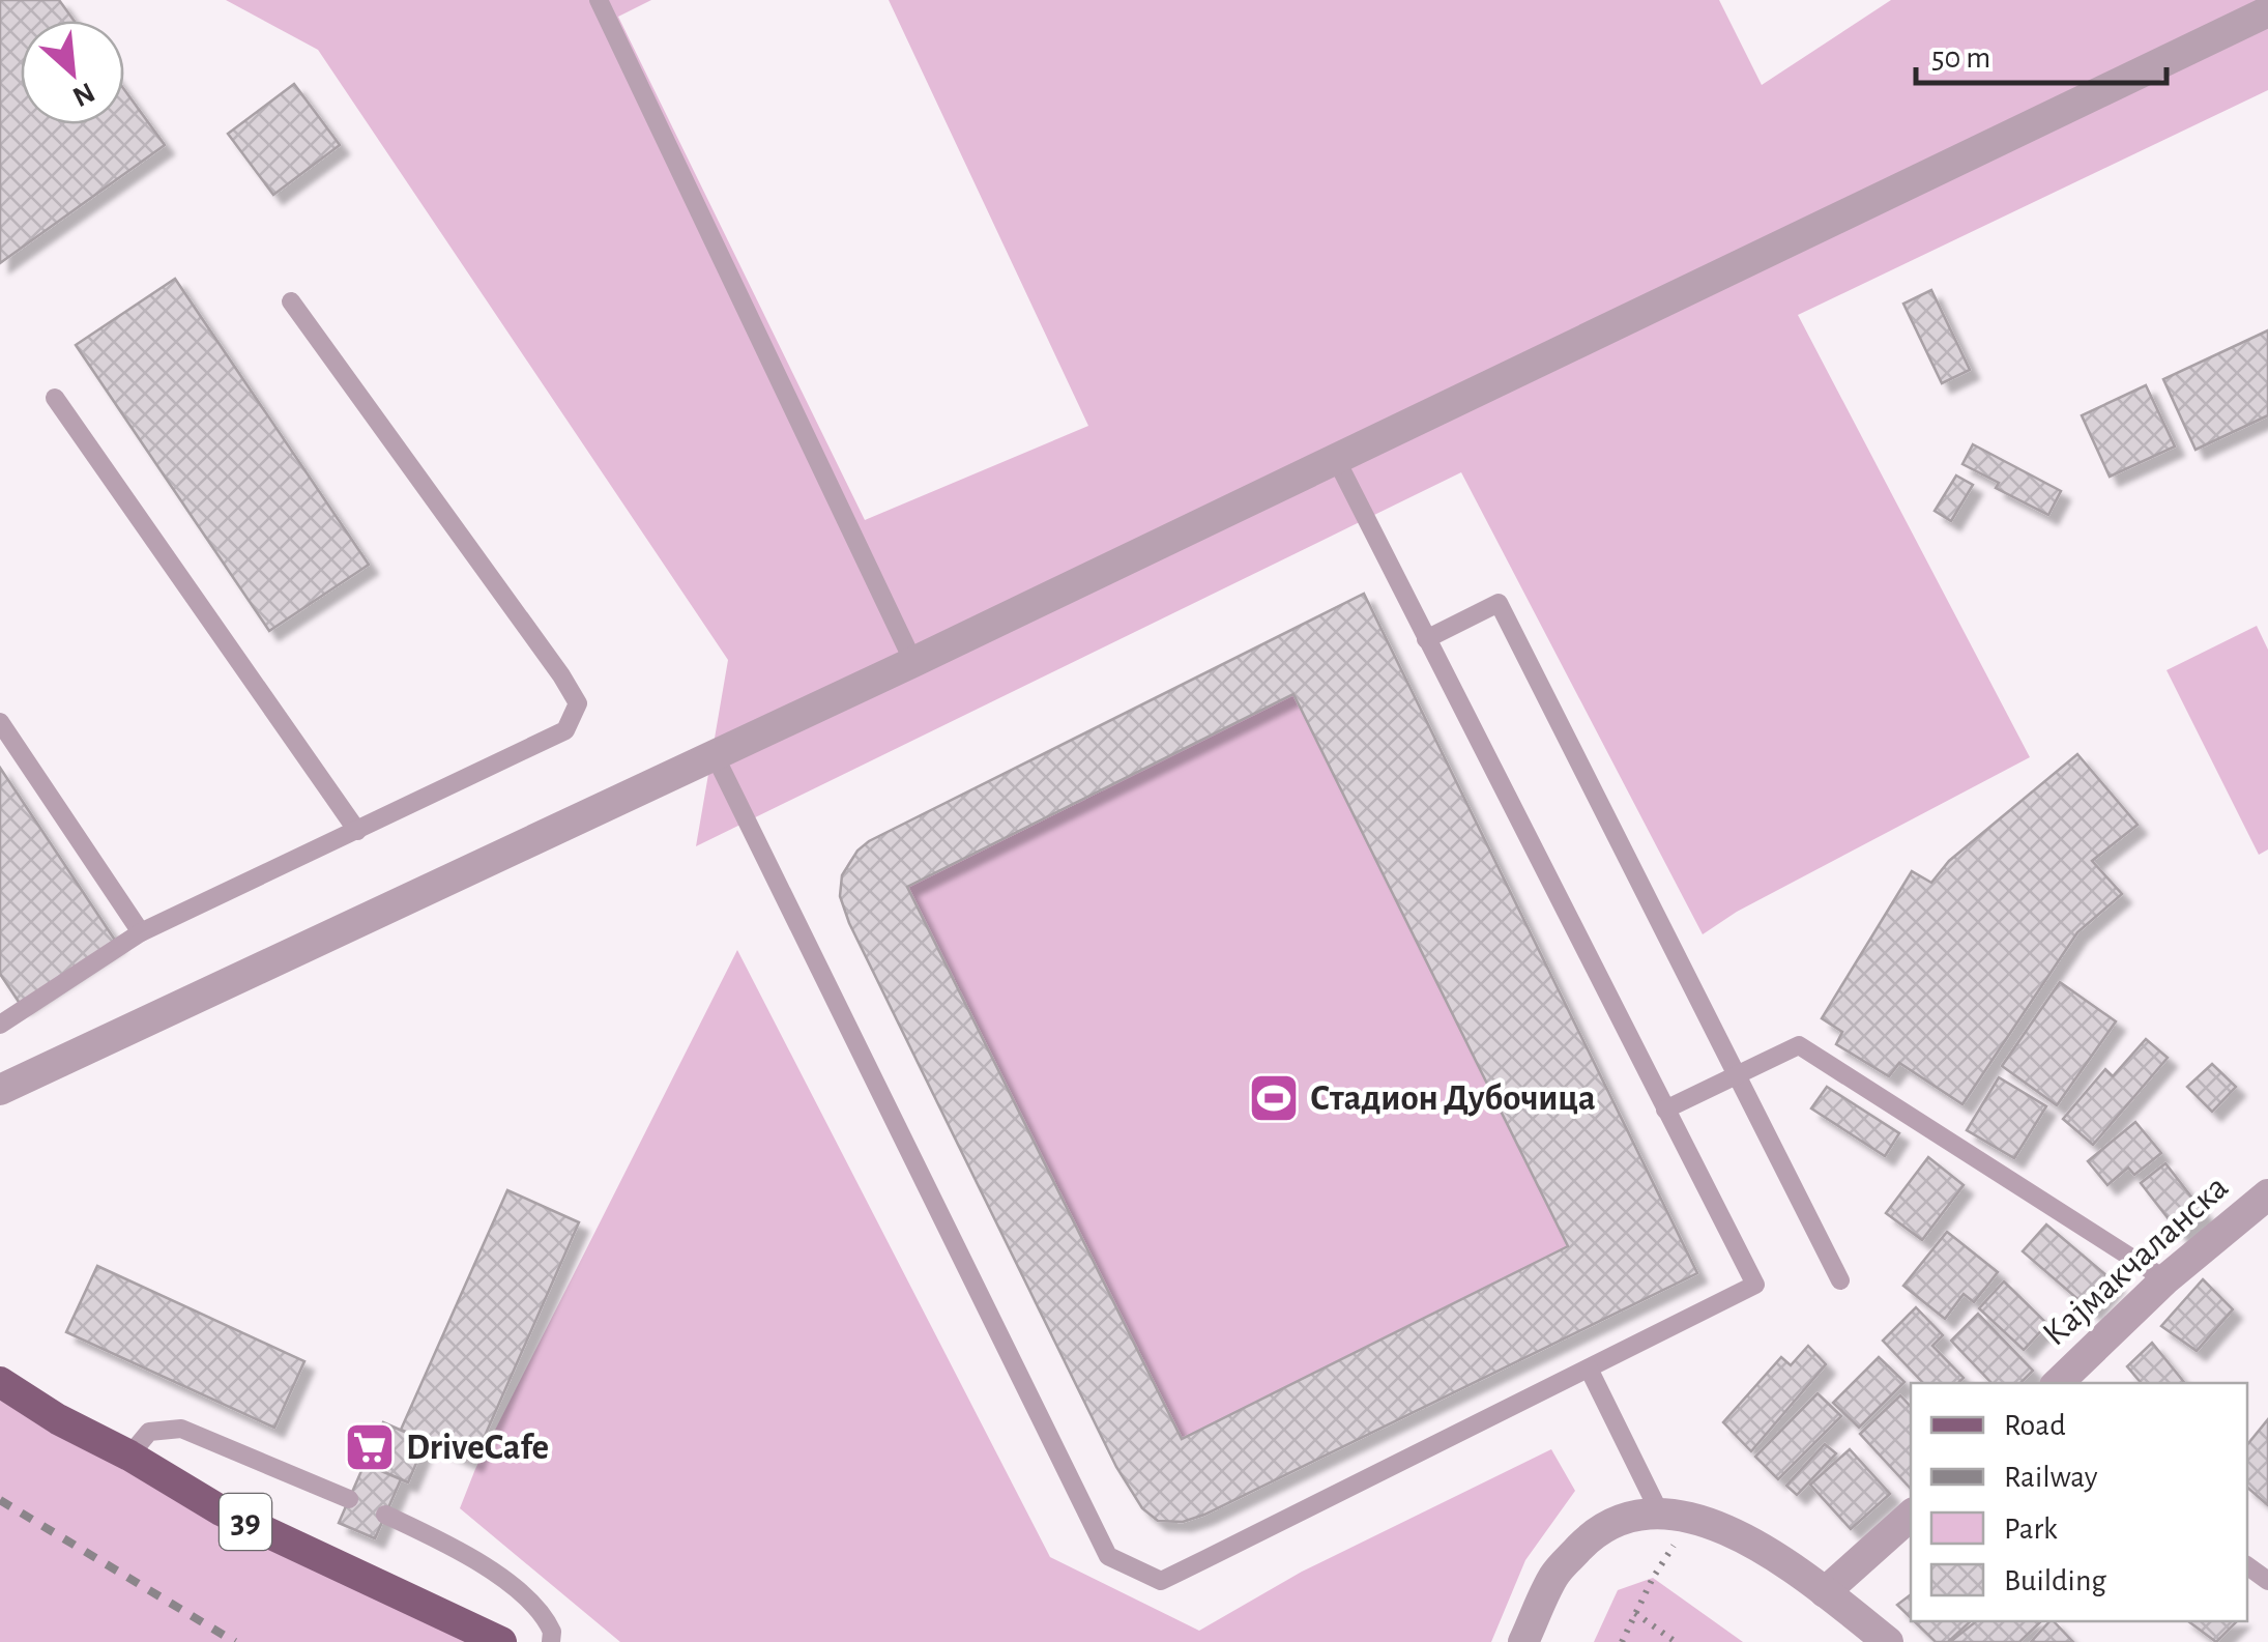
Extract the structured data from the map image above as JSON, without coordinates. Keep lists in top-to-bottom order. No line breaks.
{"streets":{"main road":["39"],"street":["Кајмакчаланска"]},"places":{"sports":["Стадион Дубочица"],"supermarket":["DriveCafe"]},"legend":["Road","Railway","Park","Building"],"scale_bar":"50 m","north":"bottom right"}
